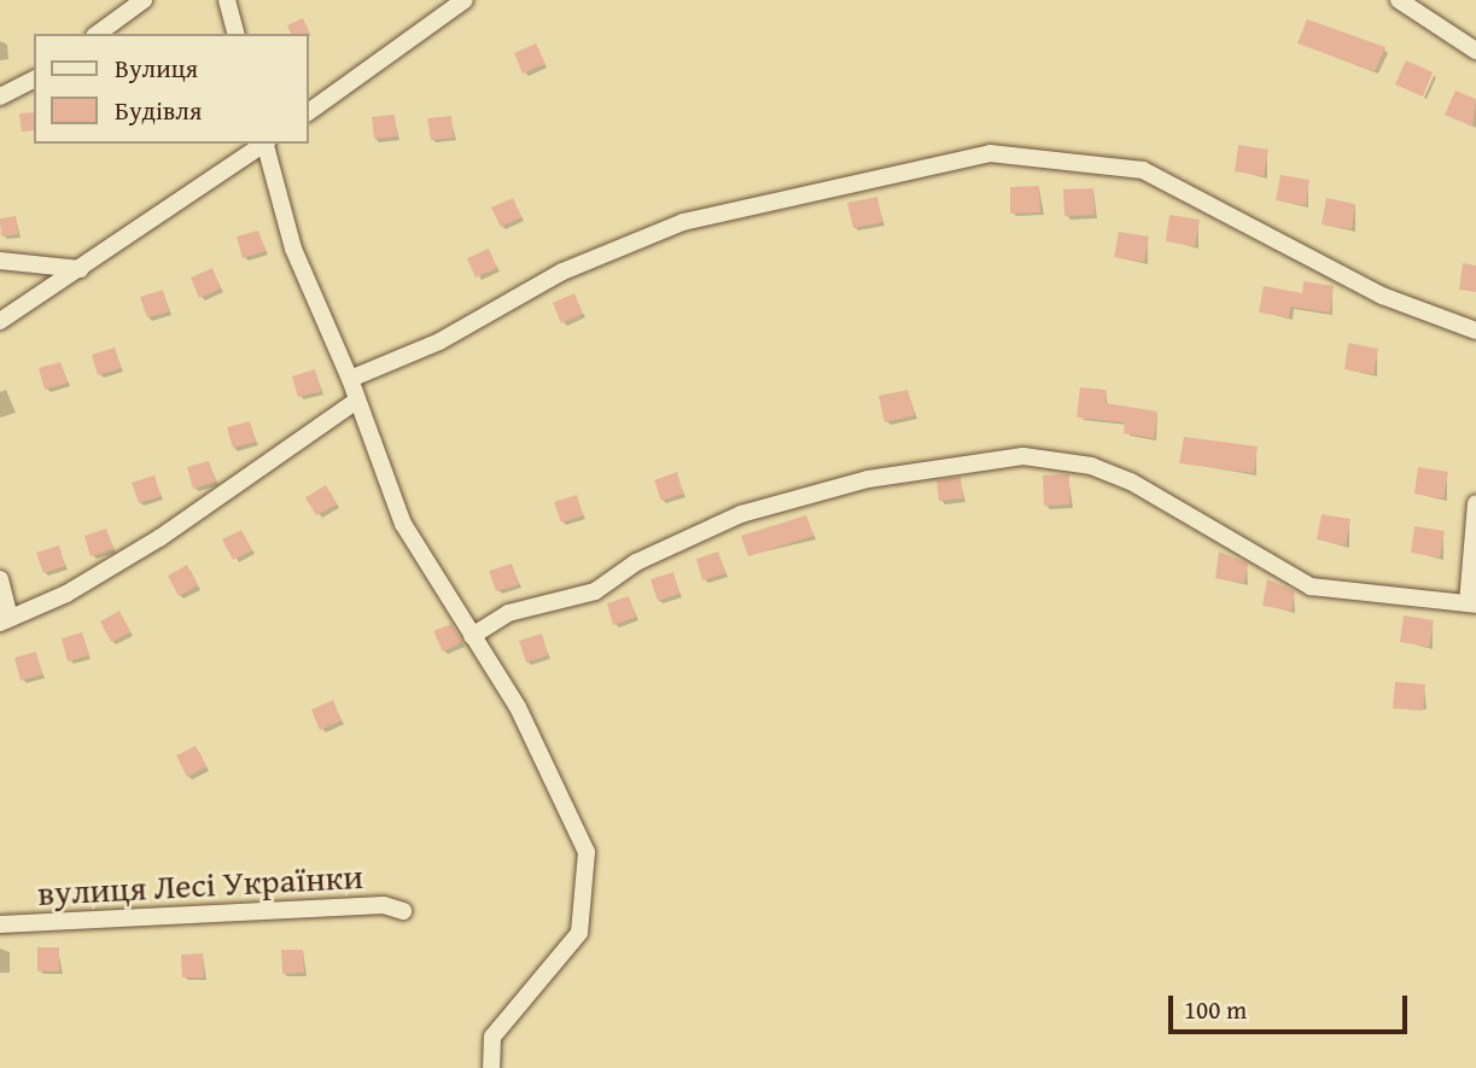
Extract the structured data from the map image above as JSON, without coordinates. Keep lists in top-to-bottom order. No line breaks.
{"streets":{"street":["вулиця Лесі Українки"]},"legend":["Вулиця","Будівля"],"scale_bar":"100 m"}
